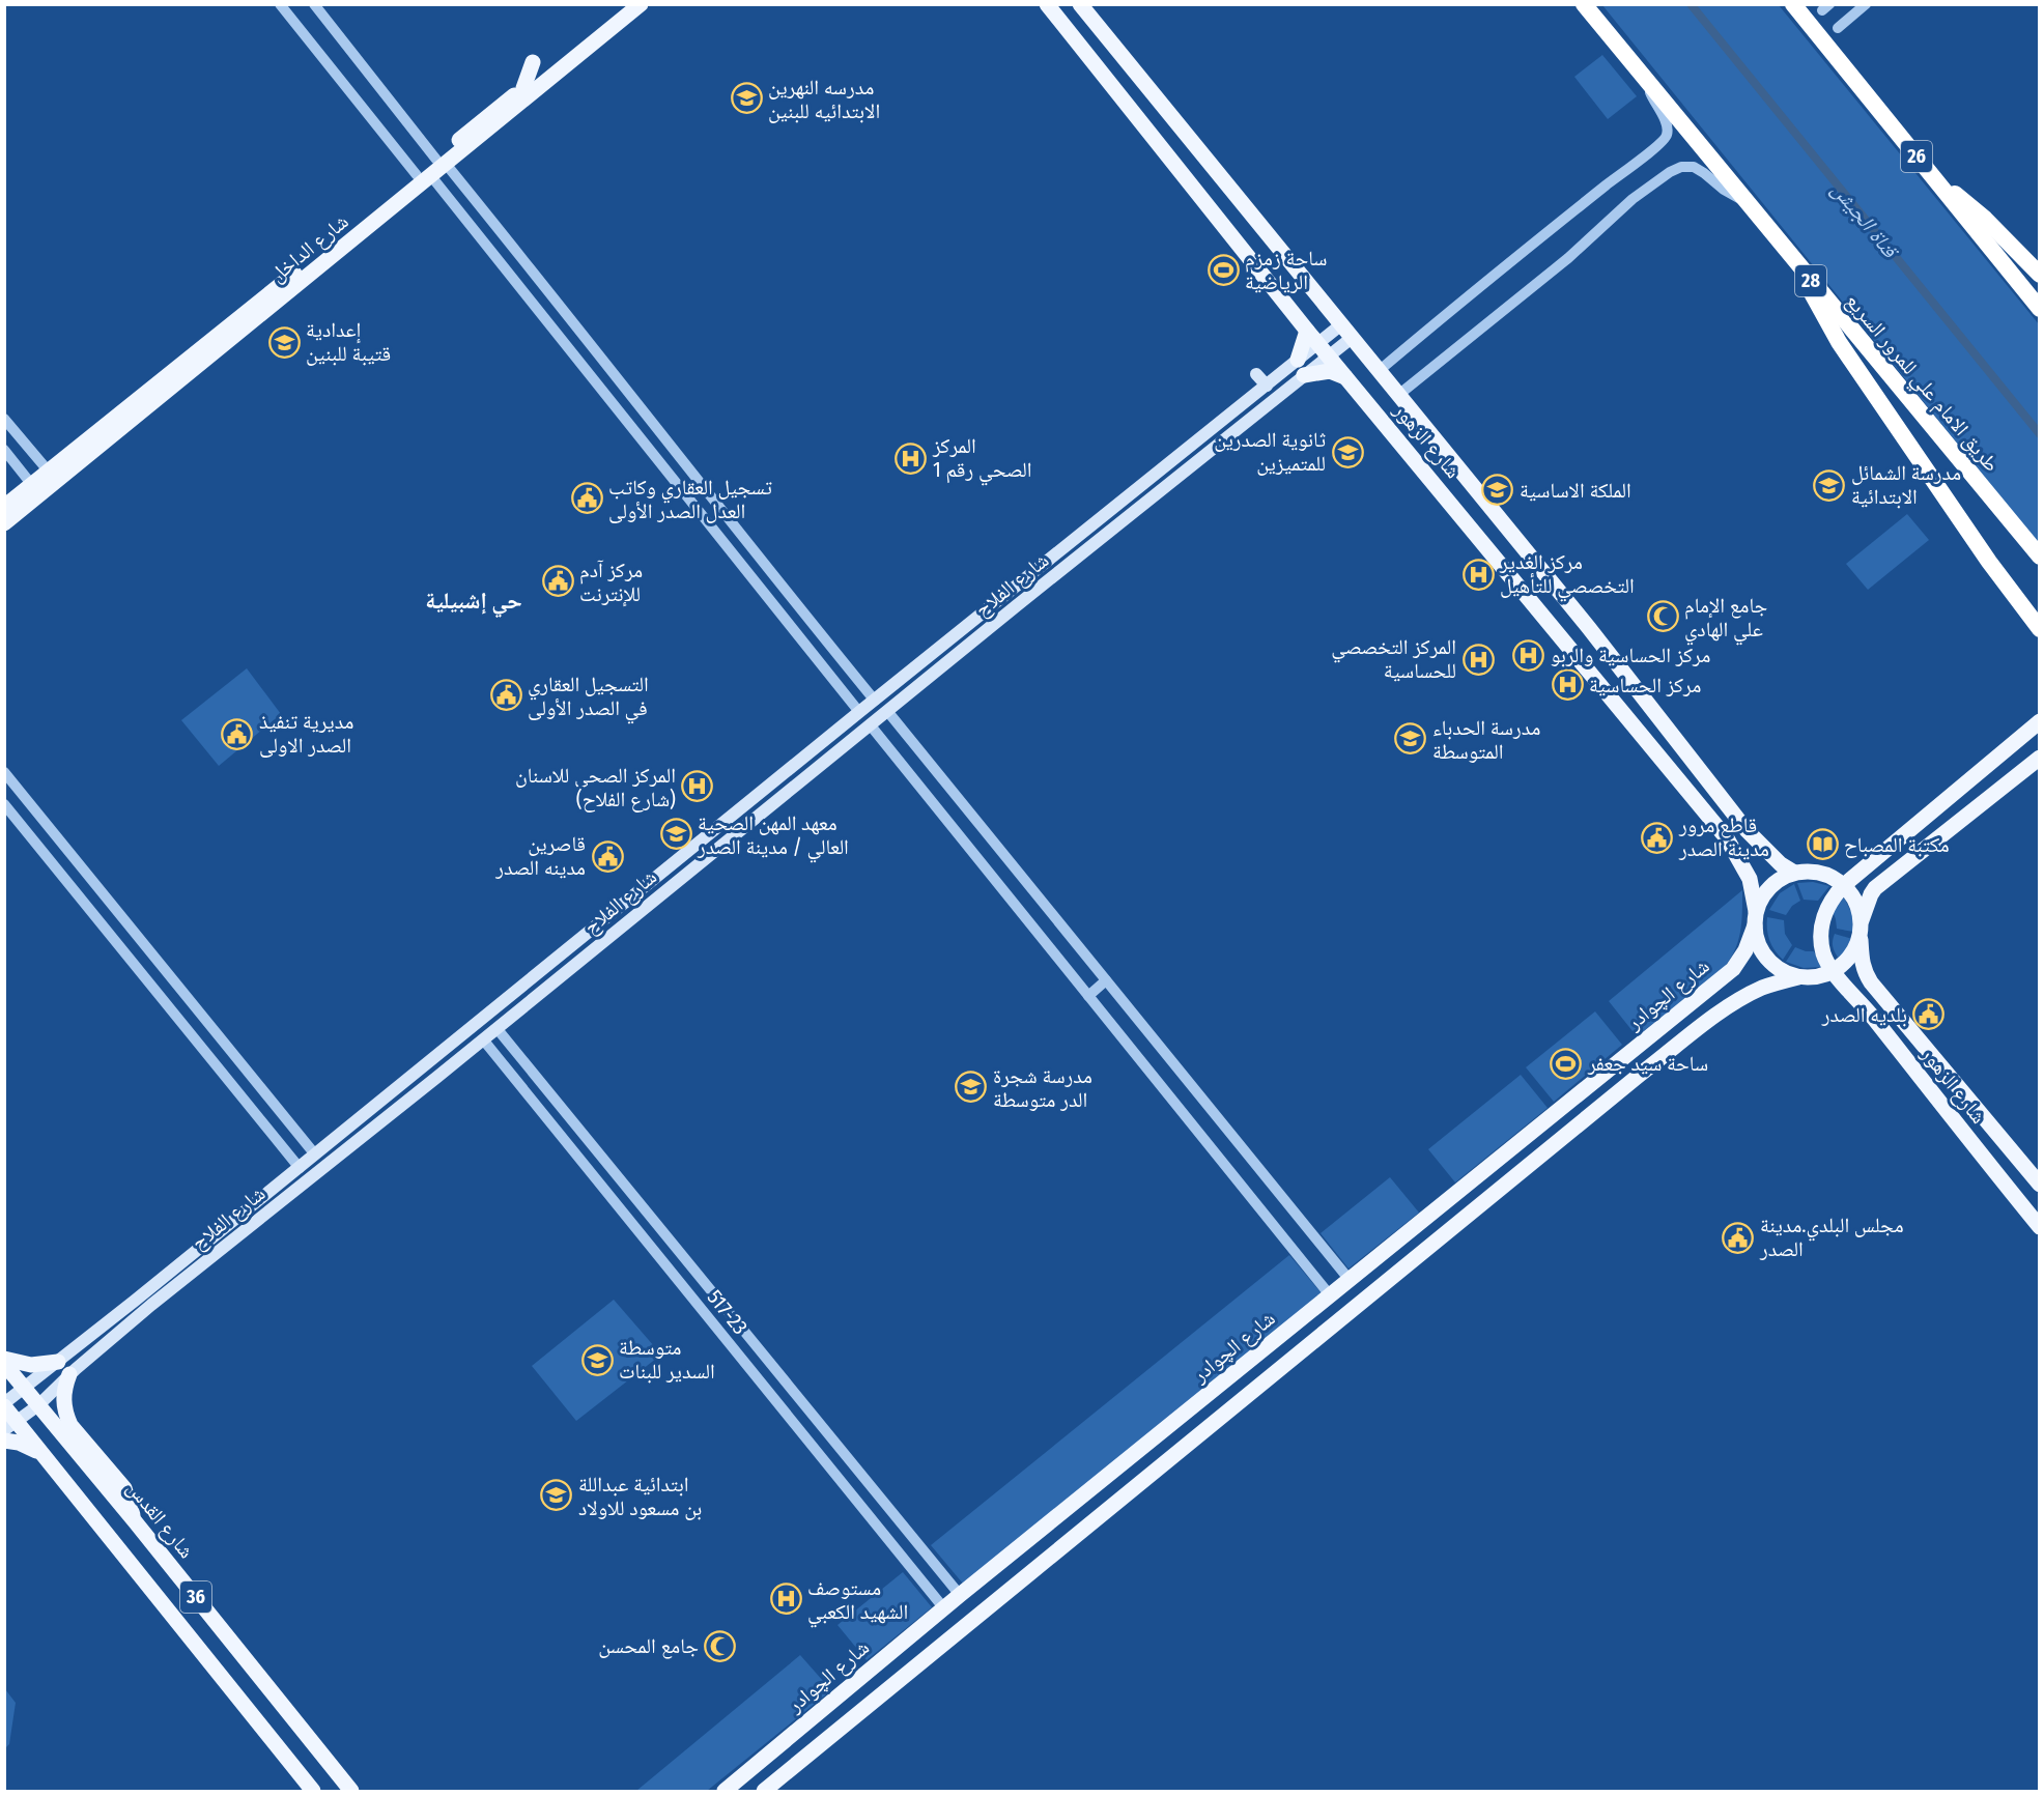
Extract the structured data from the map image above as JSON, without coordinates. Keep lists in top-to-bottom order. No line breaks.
{"streets":{"highway":["26","28","طريق الامام علي للمرور السريع"],"main road":["شارع الداخل","شارع الزهور","شارع الفلاح","شارع الچوادر","شارع القدس","36"],"street":["517-23"]},"crossings":[["شارع الزهور","شارع الفلاح"],["شارع الزهور","شارع الچوادر"],["شارع الفلاح","517-23"],["شارع الفلاح","شارع القدس"],["شارع الفلاح","36"],["شارع الچوادر","517-23"]],"districts":["حي إشبيلية"],"water":["قناة الجيش"],"places":{"school or university":["مدرسه النهرين الابتدائيه للبنين","إعدادية قتيبة للبنين","ثانوية الصدرين للمتميزين","مدرسة الشمائل الابتدائية","الملكة الاساسية","مدرسة الحدباء المتوسطة","معهد المهن الصحية العالي / مدينة الصدر","مدرسة شجرة الدر متوسطة","متوسطة السدير للبنات","ابتدائية عبداللة بن مسعود للاولاد"],"sports":["ساحة زمزم الرياضية","ساحة سيد جعفر"],"hospital":["المركز الصحي رقم 1","مركز الغدير التخصصي للتأهيل","مركز الحساسية والربو","المركز التخصصي للحساسية","مركز الحساسية","المركز الصحي للاسنان (شارع الفلاح)","مستوصف الشهيد الكعبي"],"public building":["تسجيل العقاري وكاتب العدل الصدر الأولى","مركز آدم للإنترنت","التسجيل العقاري في الصدر الأولى","مديرية تنفيذ الصدر الاولى","قاطع مرور مدينة الصدر","قاصرين مدينه الصدر","بلديه الصدر","مجلس البلدي.مدينة الصدر"],"mosque":["جامع الإمام علي الهادي","جامع المحسن"],"library":["مكتبة المصباح"]}}
